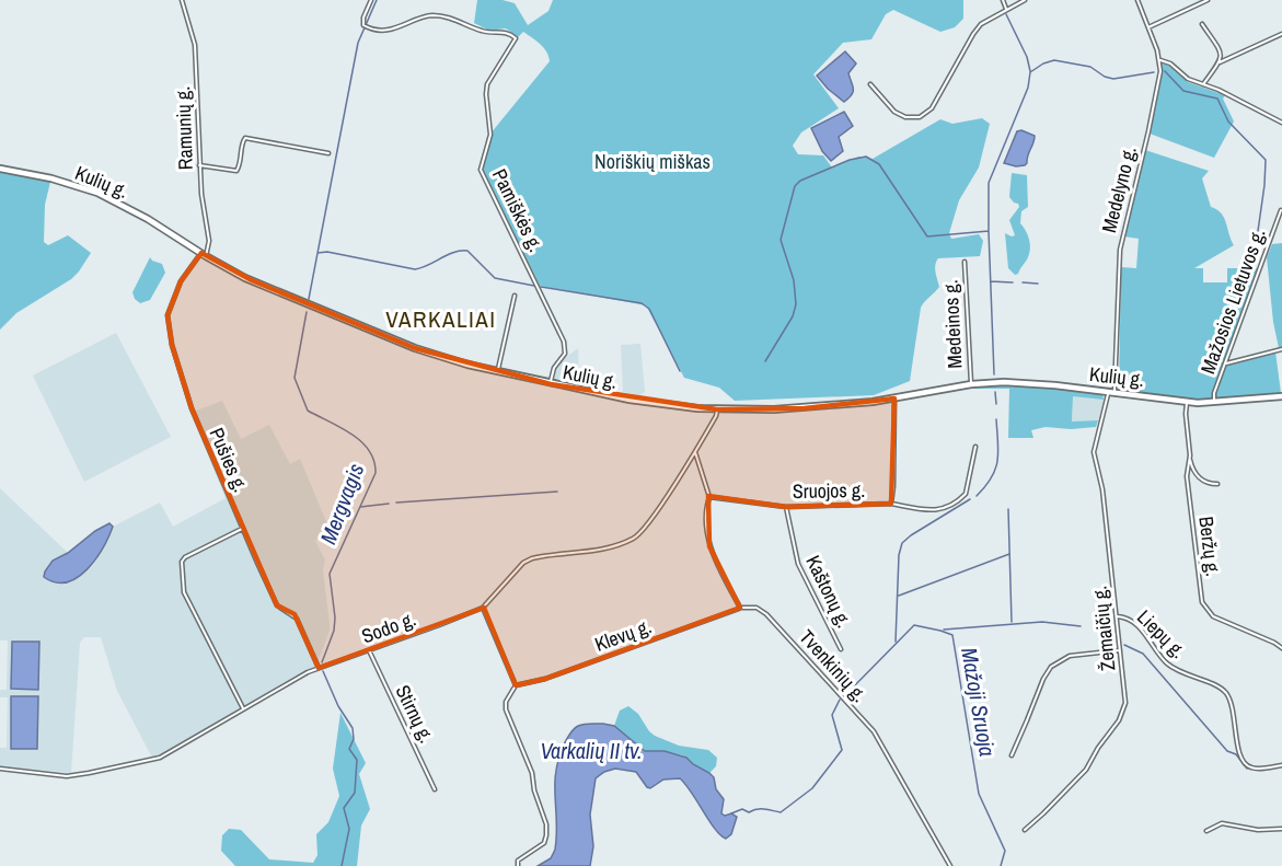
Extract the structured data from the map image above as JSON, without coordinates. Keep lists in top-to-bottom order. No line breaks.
{"streets":{"main road":["Kulių g."],"street":["Ramunių g.","Medelyno g.","Pamiškės g.","Mažosios Lietuvos g.","Medeinos g.","Pušies g.","Sruojos g.","Beržų g.","Kaštonų g.","Sodo g.","Žemaičių g.","Liepų g.","Klevų g.","Tvenkinių g.","Stirnų g."]},"crossings":[["Ramunių g.","Kulių g."],["Ramunių g.","Pušies g."],["Kulių g.","Medelyno g."],["Kulių g.","Pamiškės g."],["Kulių g.","Mažosios Lietuvos g."],["Kulių g.","Medeinos g."],["Kulių g.","Pušies g."],["Kulių g.","Sruojos g."],["Kulių g.","Beržų g."],["Kulių g.","Sodo g."],["Kulių g.","Žemaičių g."],["Medelyno g.","Žemaičių g."],["Pušies g.","Sodo g."],["Sruojos g.","Kaštonų g."],["Sodo g.","Stirnų g."],["Žemaičių g.","Liepų g."],["Klevų g.","Tvenkinių g."]],"districts":["VARKALIAI"],"water":["Mergvagis","Mažoji Sruoja","Varkalių II tv."],"parks":["Noriškių miškas"]}
